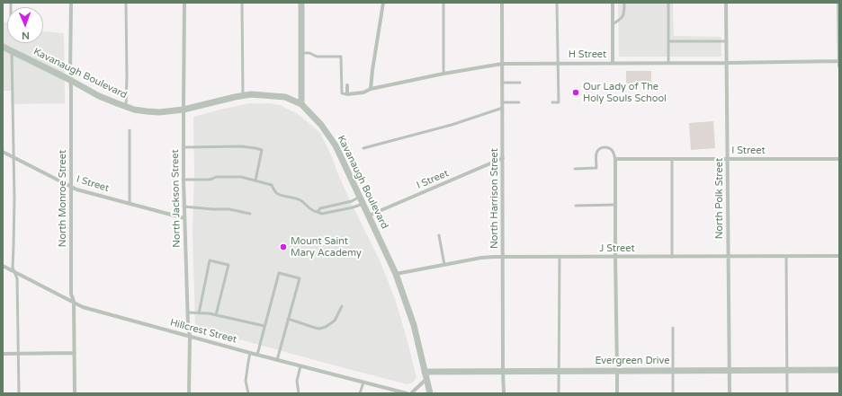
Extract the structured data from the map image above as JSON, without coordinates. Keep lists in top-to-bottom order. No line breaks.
{"streets":{"street":["H Street","Kavanaugh Boulevard","I Street","North Monroe Street","North Jackson Street","North Harrison Street","North Polk Street","J Street","Hillcrest Street","Evergreen Drive"]},"crossings":[["H Street","North Harrison Street"],["H Street","North Polk Street"],["Kavanaugh Boulevard","I Street"],["Kavanaugh Boulevard","North Monroe Street"],["Kavanaugh Boulevard","North Jackson Street"],["Kavanaugh Boulevard","J Street"],["Kavanaugh Boulevard","Evergreen Drive"],["I Street","North Monroe Street"],["I Street","North Jackson Street"],["I Street","North Harrison Street"],["I Street","North Polk Street"],["North Monroe Street","Hillcrest Street"],["North Jackson Street","Hillcrest Street"],["North Harrison Street","J Street"],["North Harrison Street","Evergreen Drive"],["North Polk Street","J Street"],["North Polk Street","Evergreen Drive"]],"places":["Our Lady of The Holy Souls School","Mount Saint Mary Academy"],"north":"bottom"}
